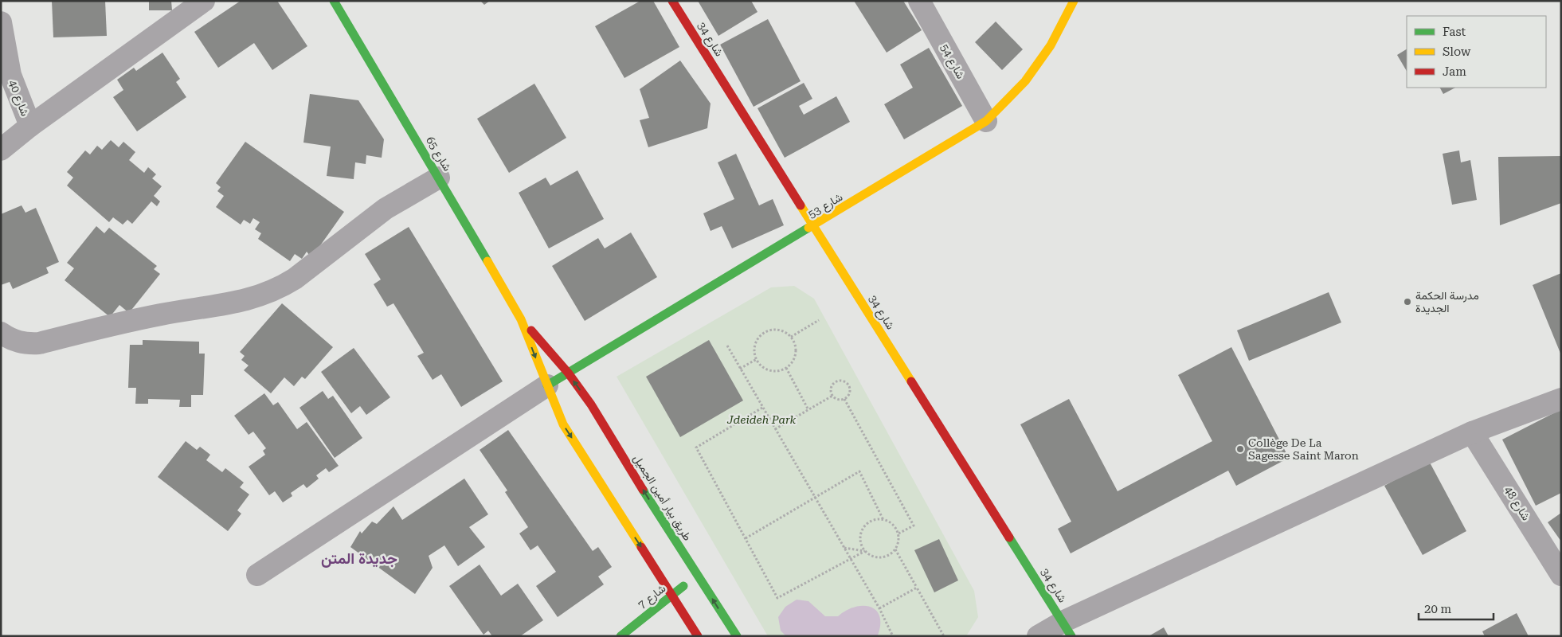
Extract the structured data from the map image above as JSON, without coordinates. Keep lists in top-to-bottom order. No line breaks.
{"streets":{"street":["شارع 34","شارع 54","شارع 40","شارع 65","شارع 53","طريق بيار أمين الجميل","شارع 48","شارع 7"]},"crossings":[["شارع 34","شارع 53"],["شارع 54","شارع 53"],["شارع 65","شارع 53"],["شارع 65","طريق بيار أمين الجميل"],["شارع 53","طريق بيار أمين الجميل"],["طريق بيار أمين الجميل","شارع 7"]],"districts":["جديدة المتن"],"parks":["Jdeideh Park"],"places":["مدرسة الحكمة الجديدة","Collège De La Sagesse Saint Maron"],"legend":["Fast","Slow","Jam"],"scale_bar":"20 m"}
